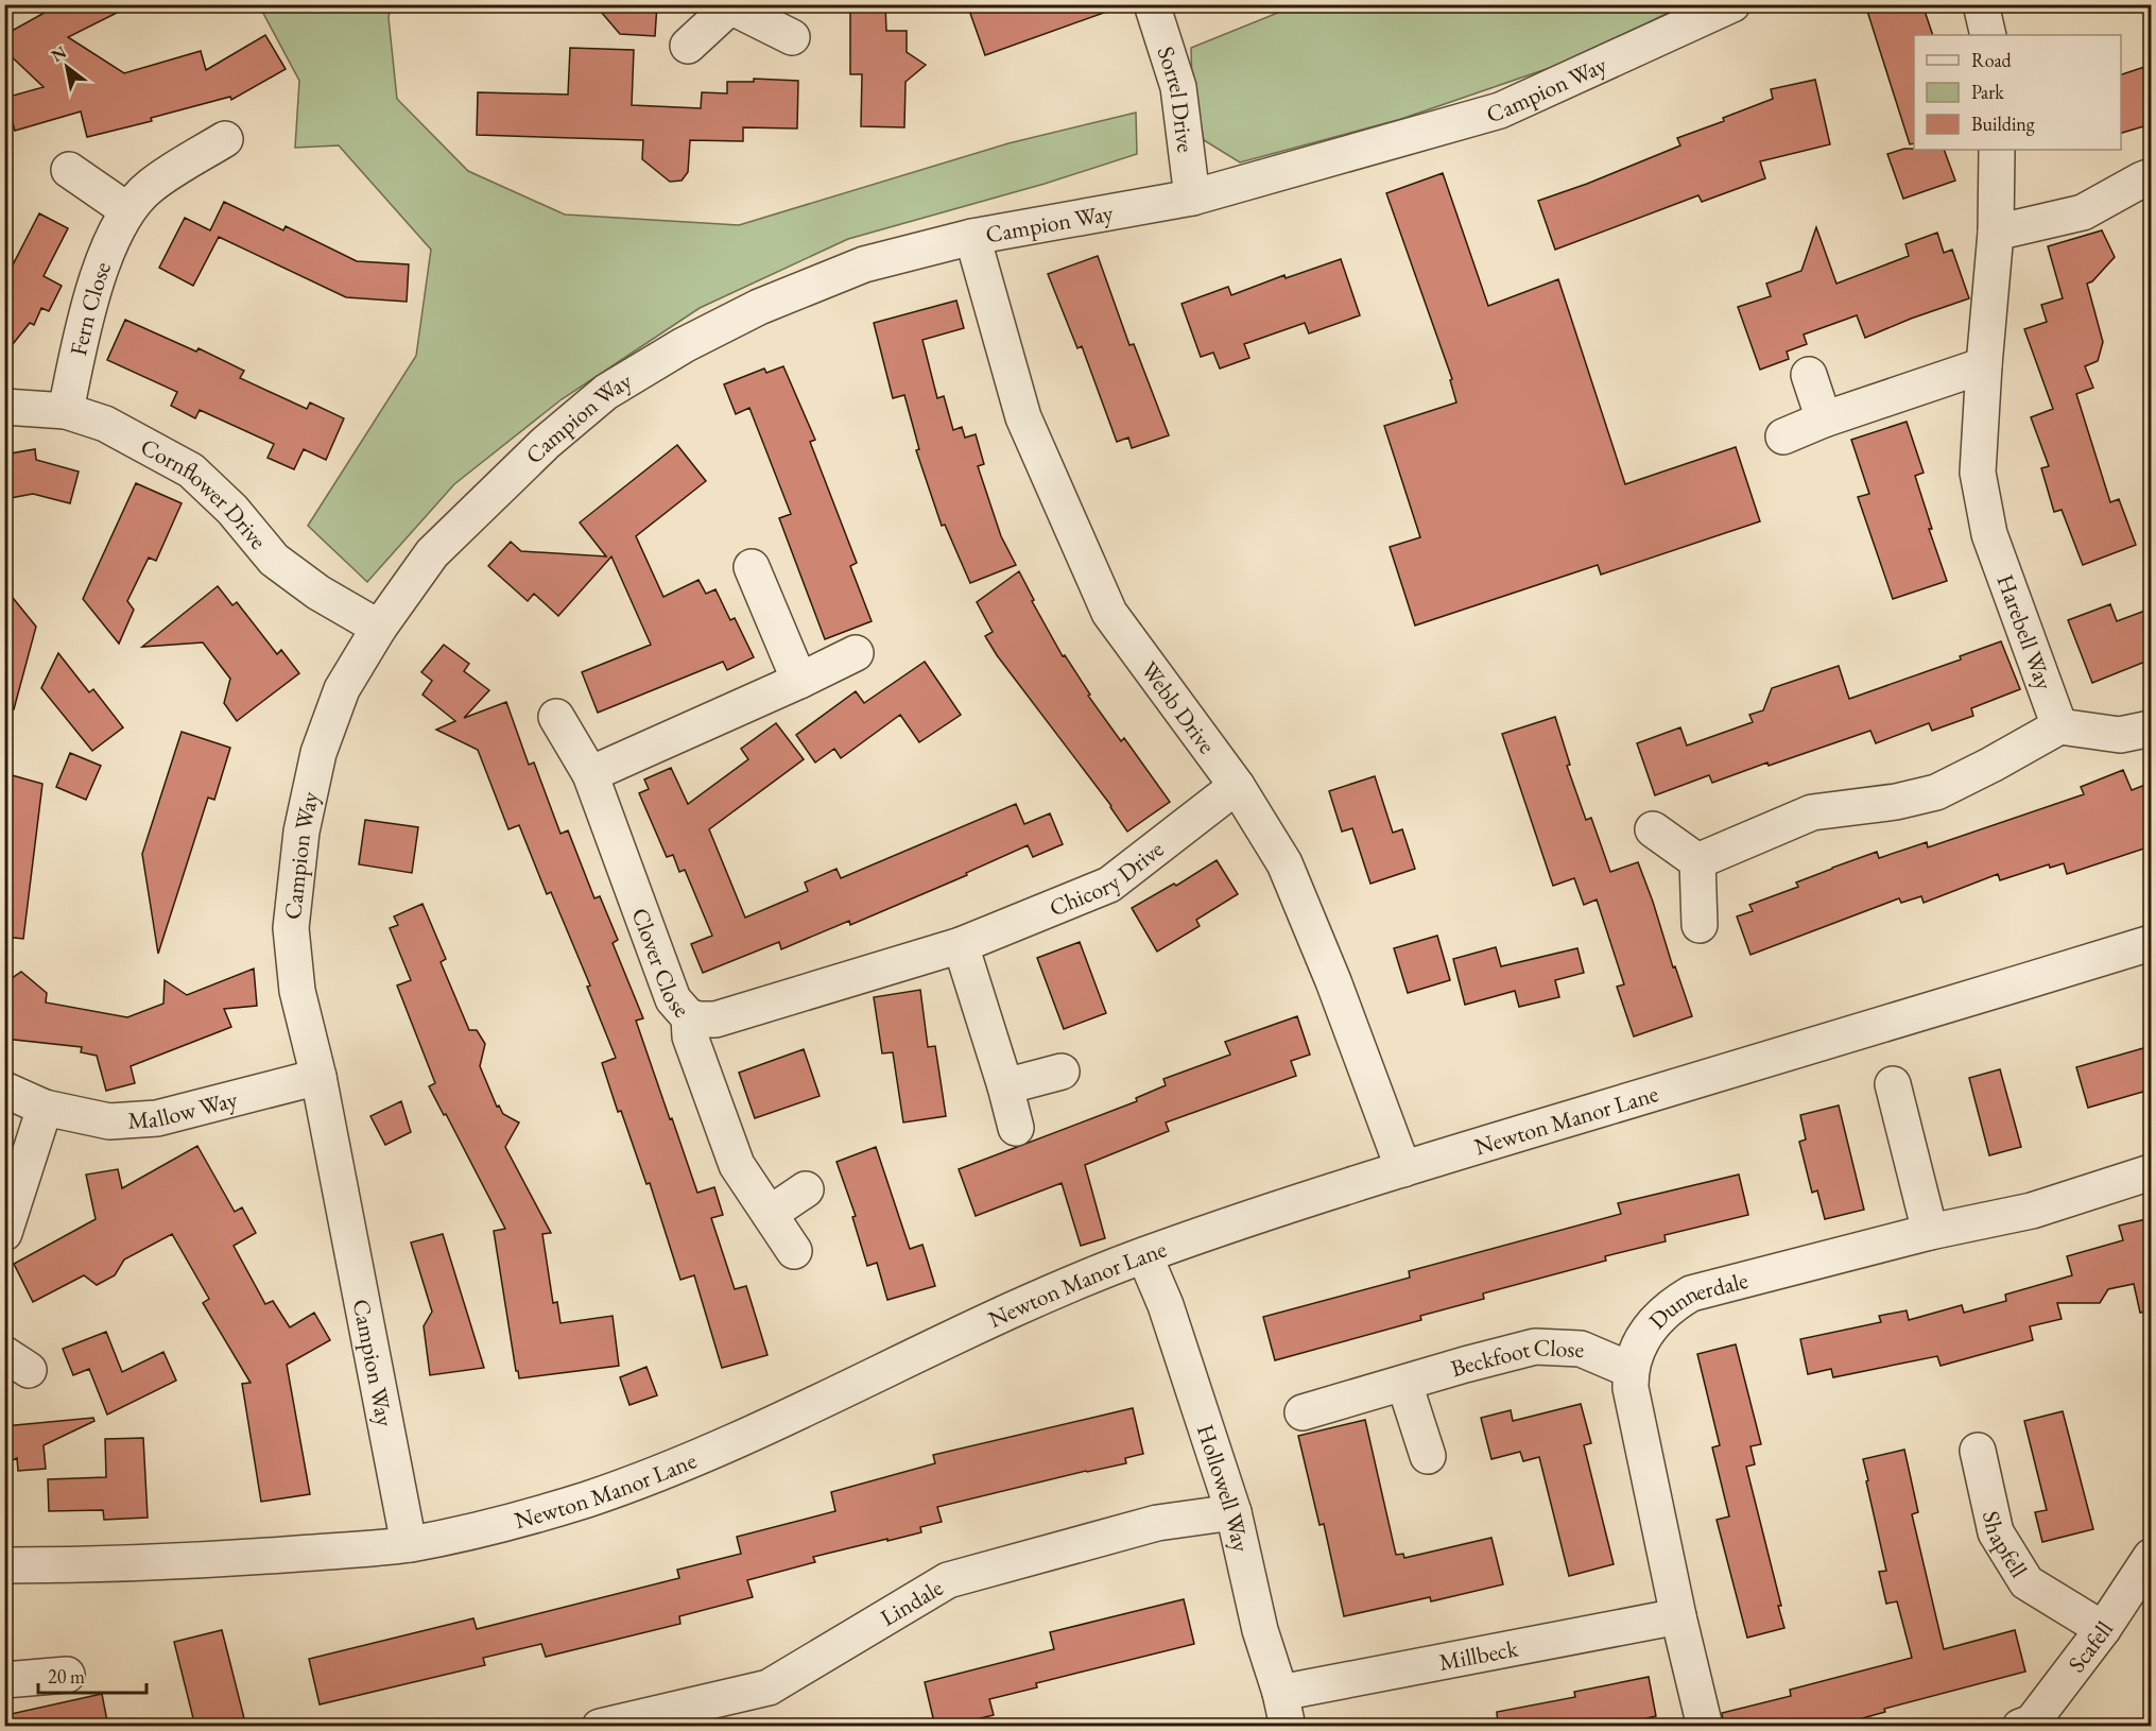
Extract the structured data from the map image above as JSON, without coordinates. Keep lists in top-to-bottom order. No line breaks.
{"streets":{"street":["Campion Way","Sorrel Drive","Fern Close","Cornflower Drive","Harebell Way","Webb Drive","Chicory Drive","Clover Close","Mallow Way","Newton Manor Lane","Dunnerdale","Beckfoot Close","Hollowell Way","Shapfell","Lindale","Scafell","Millbeck"]},"crossings":[["Campion Way","Sorrel Drive"],["Campion Way","Cornflower Drive"],["Campion Way","Webb Drive"],["Campion Way","Mallow Way"],["Campion Way","Newton Manor Lane"],["Fern Close","Cornflower Drive"],["Webb Drive","Chicory Drive"],["Webb Drive","Newton Manor Lane"],["Chicory Drive","Clover Close"],["Newton Manor Lane","Hollowell Way"],["Dunnerdale","Beckfoot Close"],["Dunnerdale","Millbeck"],["Hollowell Way","Lindale"],["Hollowell Way","Millbeck"],["Shapfell","Scafell"]],"legend":["Road","Park","Building"],"scale_bar":"20 m","north":"top left"}
